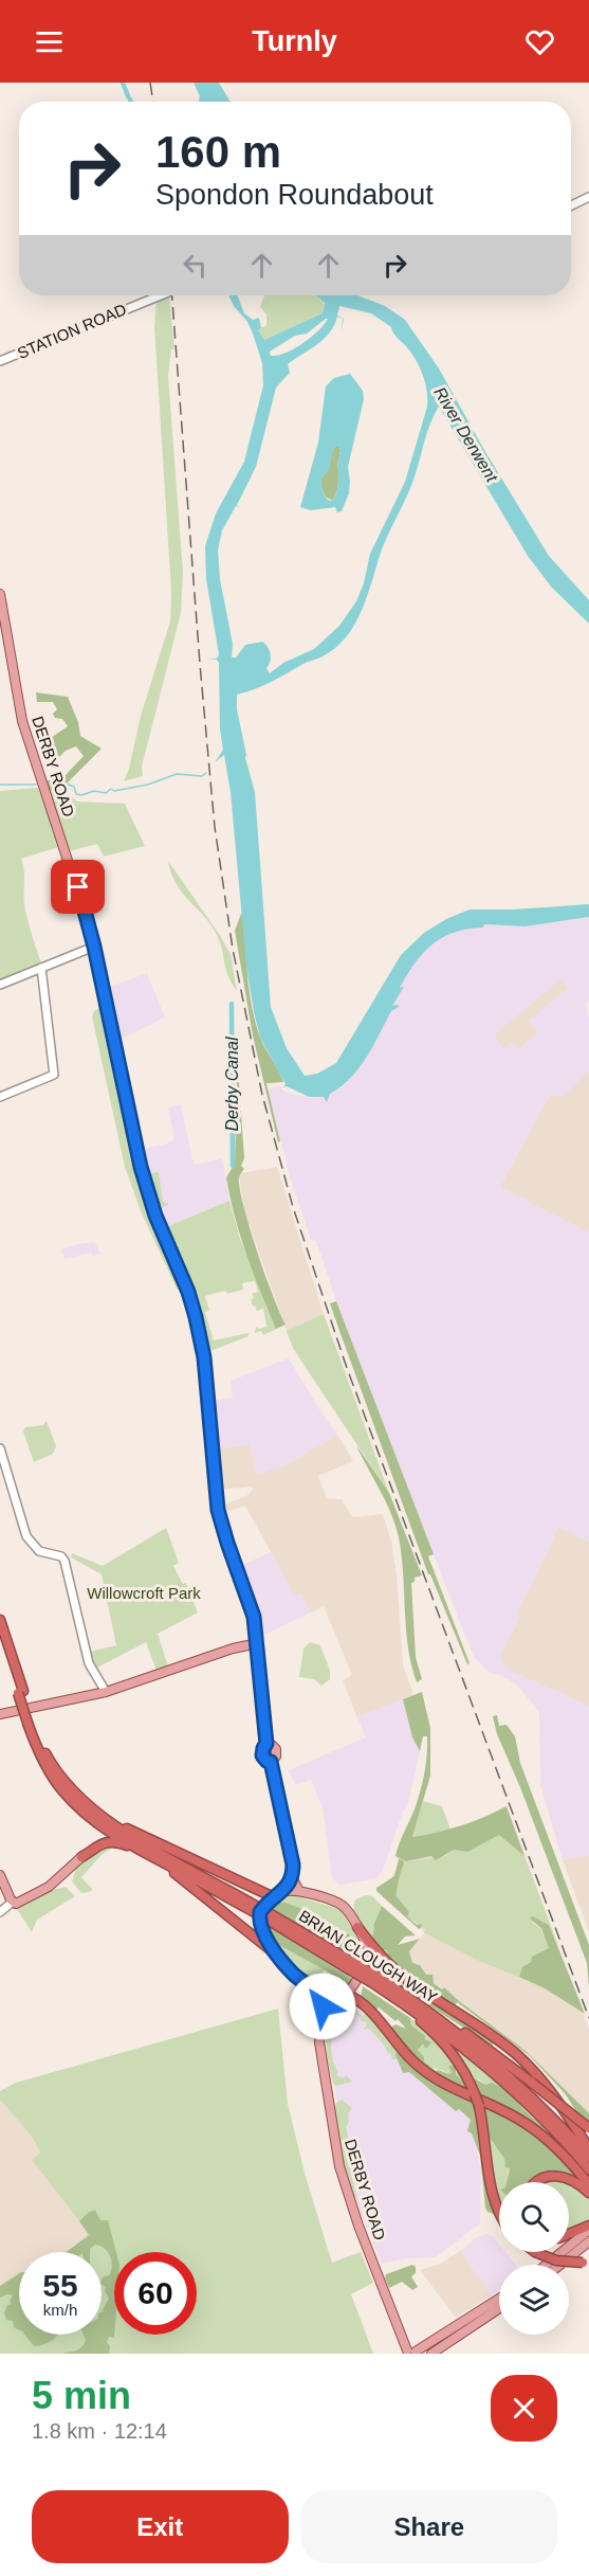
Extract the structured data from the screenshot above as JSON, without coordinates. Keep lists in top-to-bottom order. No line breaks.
{"streets":{"highway":["BRIAN CLOUGH WAY"],"main road":["DERBY ROAD"],"street":["STATION ROAD"]},"water":["River Derwent","Derby Canal"],"parks":["Willowcroft Park"],"page":{"header":"Turnly","turn":["160 m","Spondon Roundabout"],"speed":"55 km/h","limit":"60","heading":["5 min","1.8 km · 12:14"],"buttons":["Exit","Share"]}}
